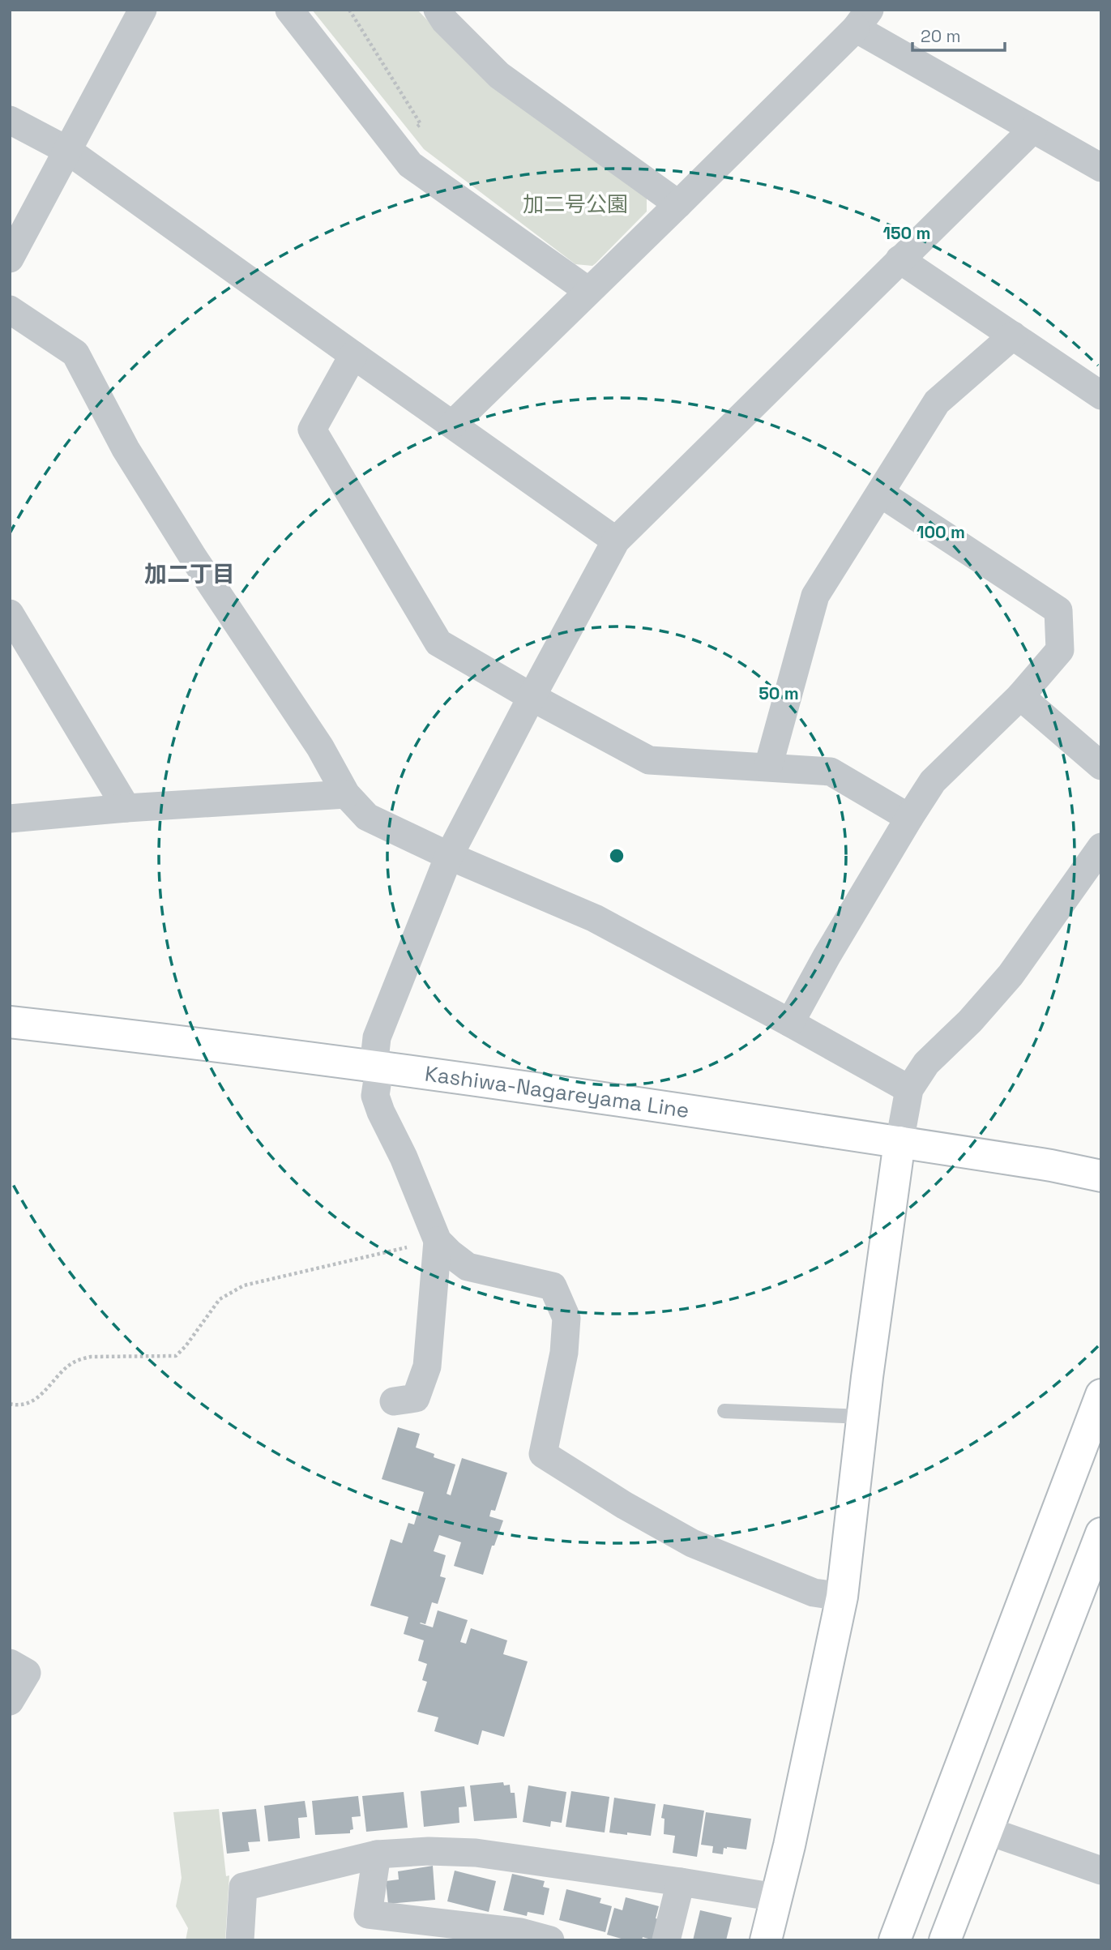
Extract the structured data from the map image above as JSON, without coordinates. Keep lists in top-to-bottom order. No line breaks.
{"streets":{"street":["Kashiwa-Nagareyama Line"]},"districts":["加二丁目"],"parks":["加二号公園"],"scale_bar":"20 m","rings":["150 m","100 m","50 m"]}
